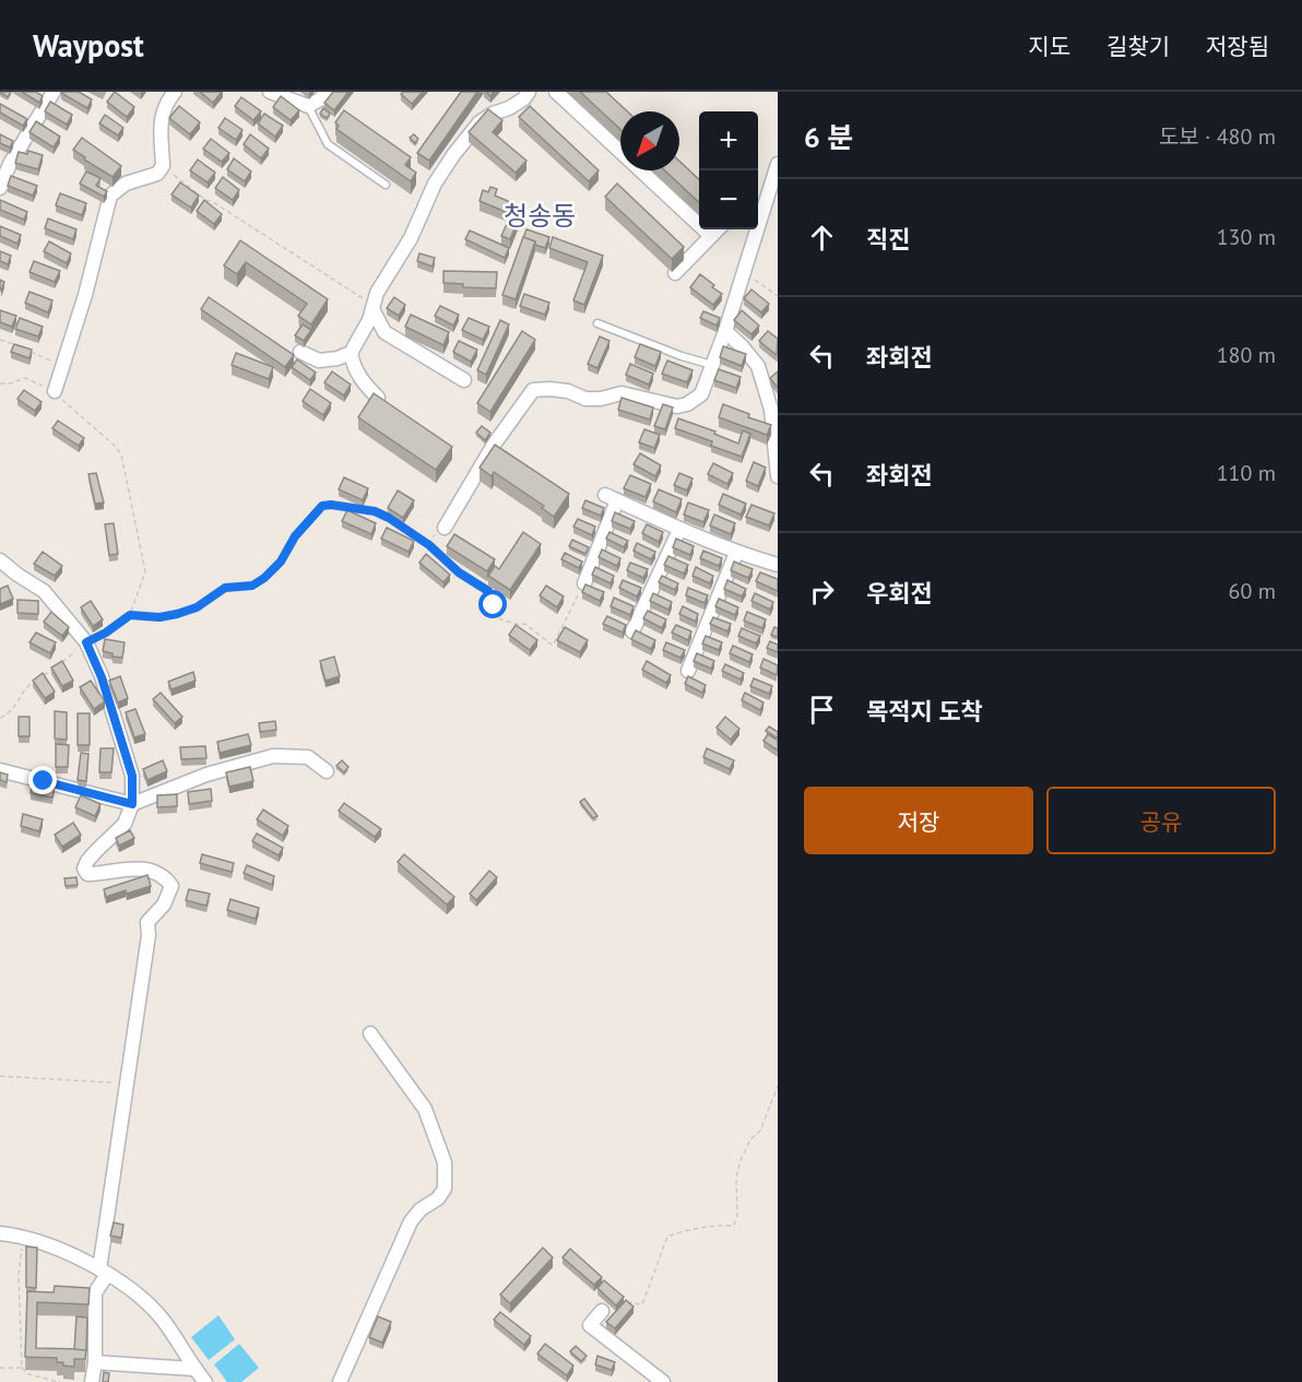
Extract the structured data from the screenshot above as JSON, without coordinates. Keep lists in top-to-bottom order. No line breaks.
{"districts":["청송동"],"north":"bottom left","page":{"header":"Waypost","nav":["지도","길찾기","저장됨"],"heading":["6 분","도보 · 480 m"],"map_buttons":["+","−"],"list":[["직진","130 m"],["좌회전","180 m"],["좌회전","110 m"],["우회전","60 m"],"목적지 도착"],"buttons":["저장","공유"]}}
